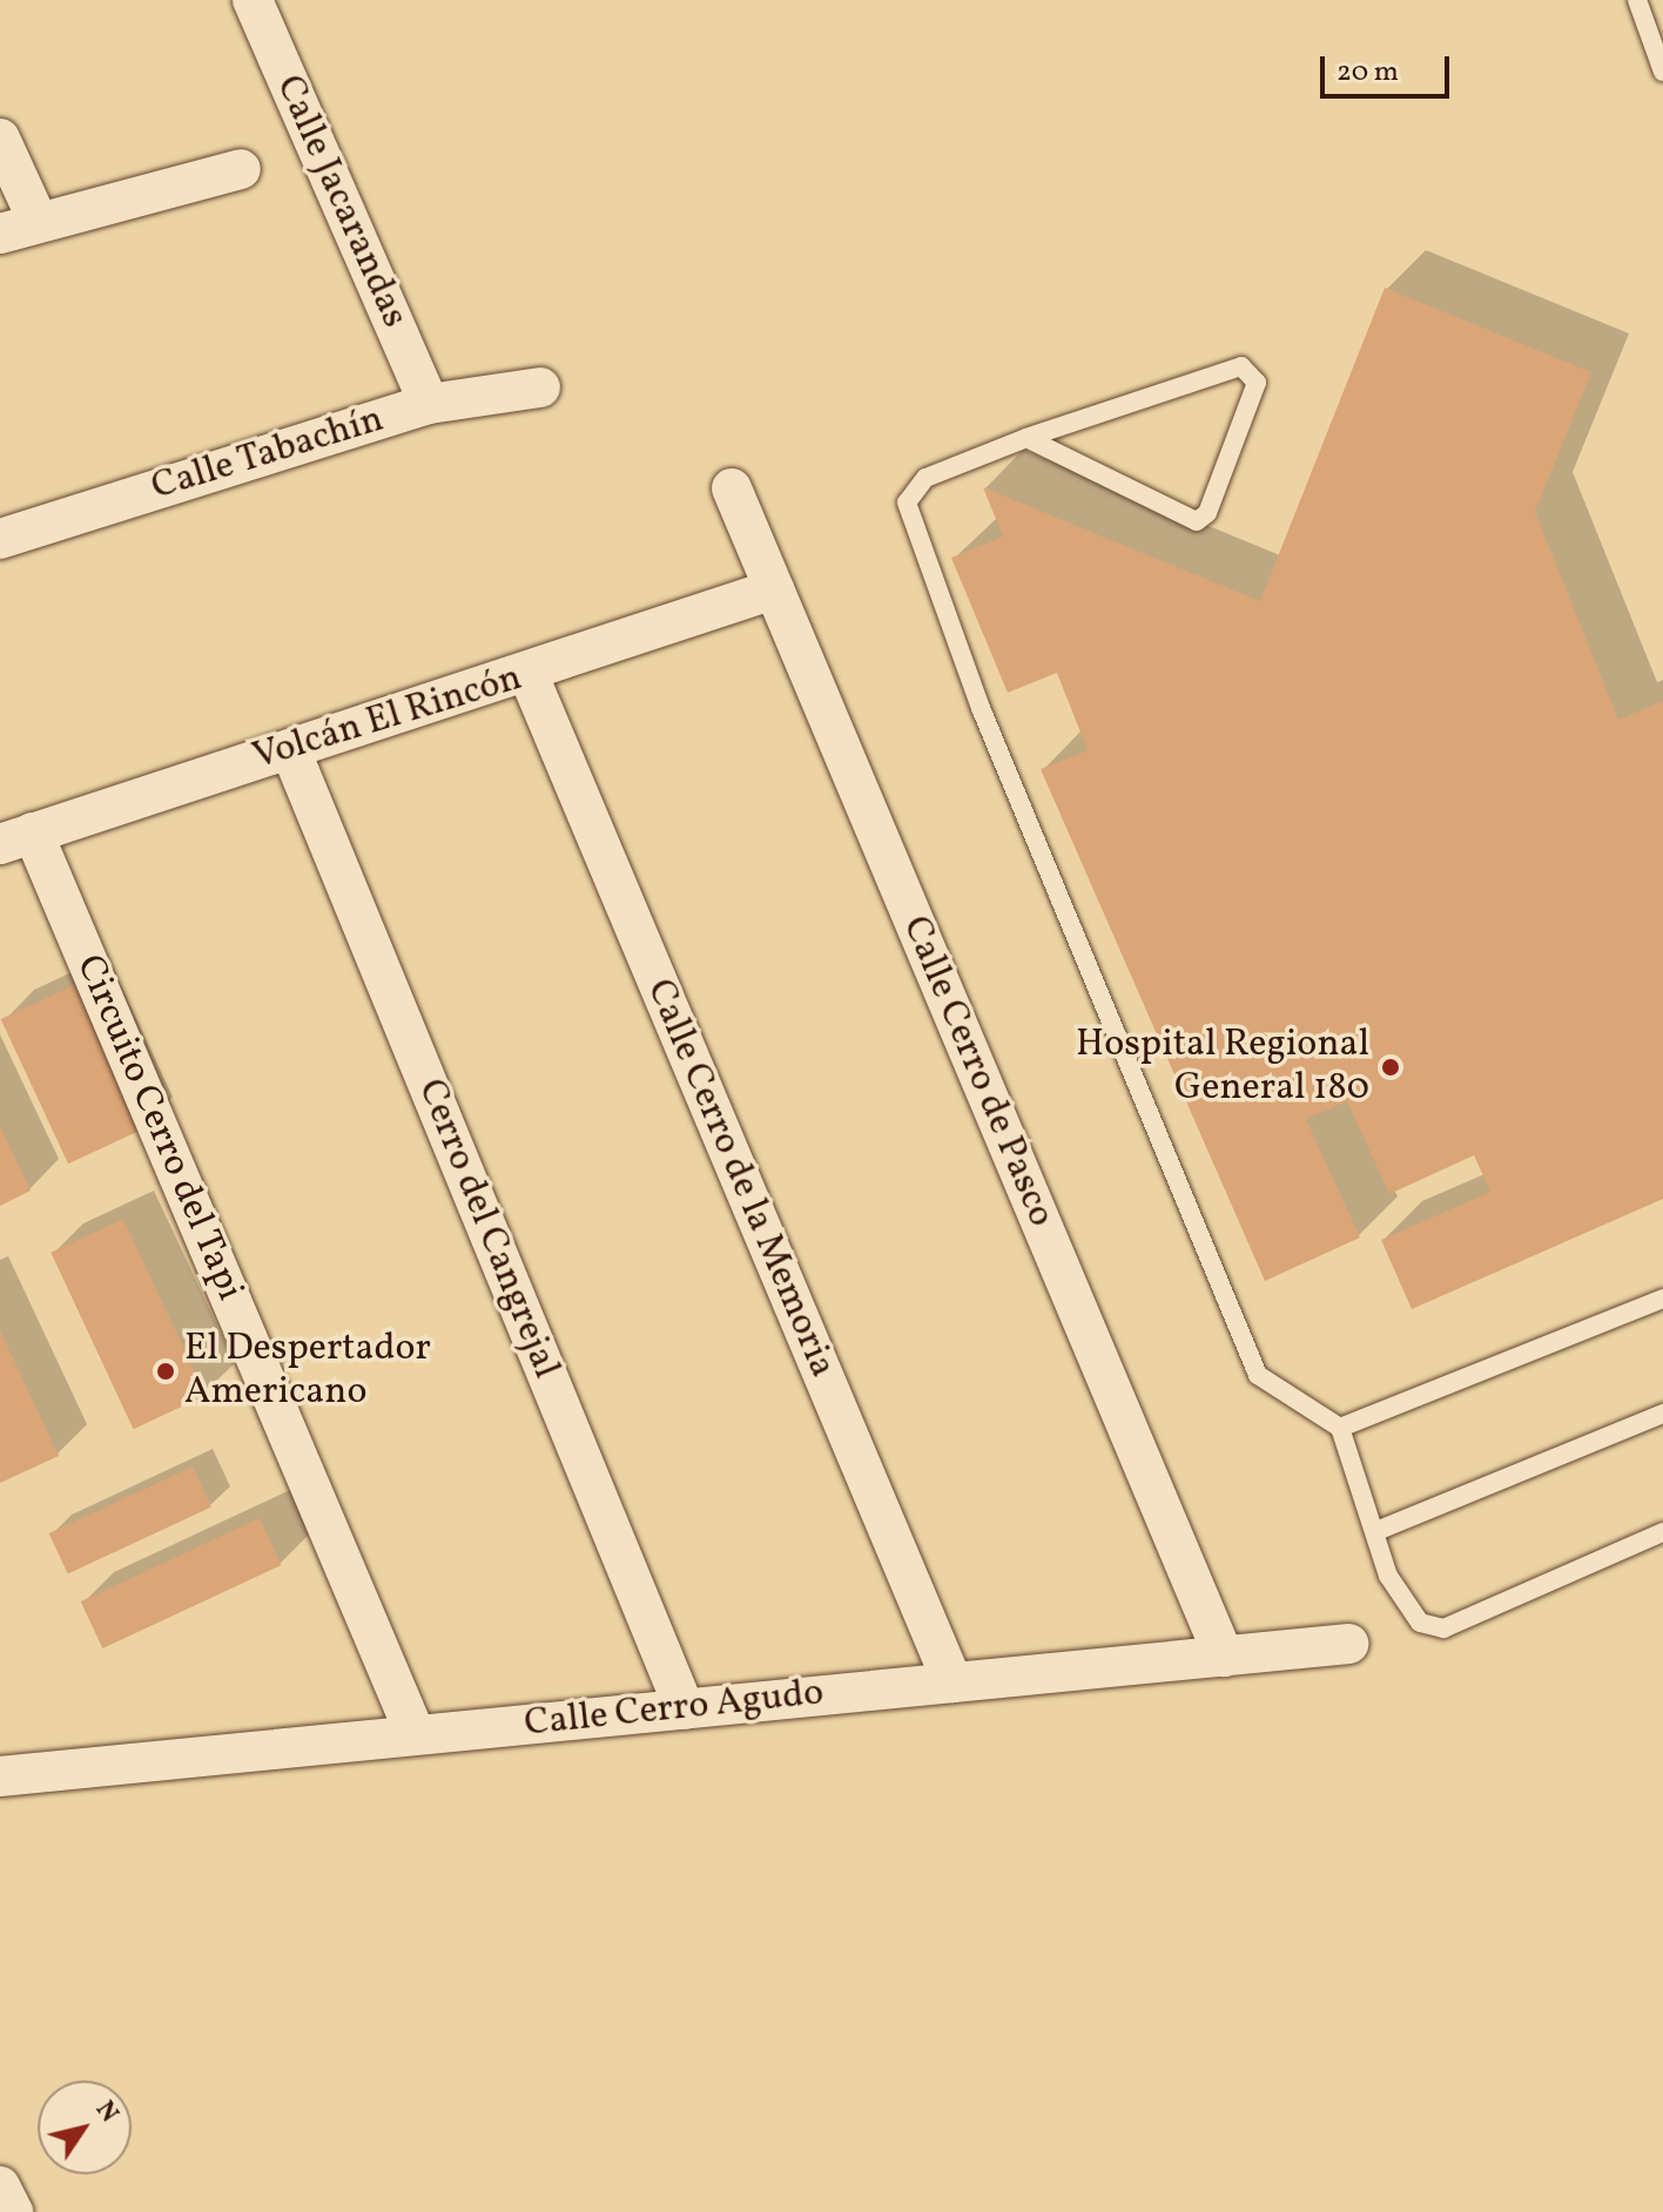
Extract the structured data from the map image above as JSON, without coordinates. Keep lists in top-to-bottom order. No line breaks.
{"streets":{"street":["Calle Jacarandas","Calle Tabachín","Volcán El Rincón","Calle Cerro de Pasco","Circuito Cerro del Tapi","Calle Cerro de la Memoria","Cerro del Cangrejal","Calle Cerro Agudo"]},"crossings":[["Calle Jacarandas","Calle Tabachín"],["Volcán El Rincón","Calle Cerro de Pasco"],["Volcán El Rincón","Circuito Cerro del Tapi"],["Volcán El Rincón","Calle Cerro de la Memoria"],["Volcán El Rincón","Cerro del Cangrejal"],["Calle Cerro de Pasco","Calle Cerro Agudo"],["Circuito Cerro del Tapi","Calle Cerro Agudo"],["Calle Cerro de la Memoria","Calle Cerro Agudo"],["Cerro del Cangrejal","Calle Cerro Agudo"]],"places":["Hospital Regional General 180","El Despertador Americano"],"scale_bar":"20 m","north":"top right"}
